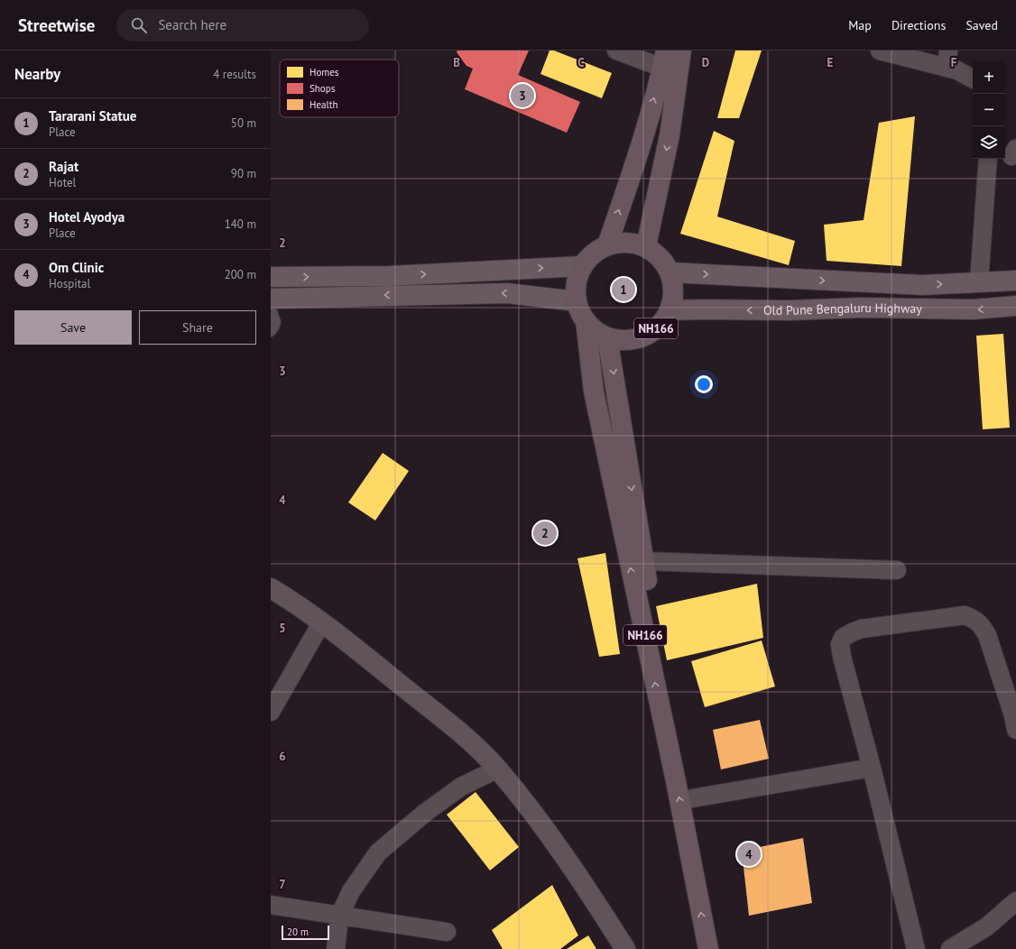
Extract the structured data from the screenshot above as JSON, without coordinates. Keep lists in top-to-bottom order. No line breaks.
{"streets":{"highway":["NH166"],"main road":["Old Pune Bengaluru Highway"]},"crossings":[["Old Pune Bengaluru Highway","NH166"]],"legend":["Homes","Shops","Health"],"scale_bar":"20 m","page":{"header":"Streetwise","search":"Search here","nav":["Map","Directions","Saved"],"heading":["Nearby","4 results"],"map_buttons":["+","−"],"pins":["3","1","2","4"],"list":[{"mark":"1","name":"Tararani Statue","note":"Place","value":"50 m"},{"mark":"2","name":"Rajat","note":"Hotel","value":"90 m"},{"mark":"3","name":"Hotel Ayodya","note":"Place","value":"140 m"},{"mark":"4","name":"Om Clinic","note":"Hospital","value":"200 m"}],"buttons":["Save","Share"],"scale":"20 m"},"grid":{"columns":["B","C","D","E","F"],"rows":["2","3","4","5","6","7"]}}
